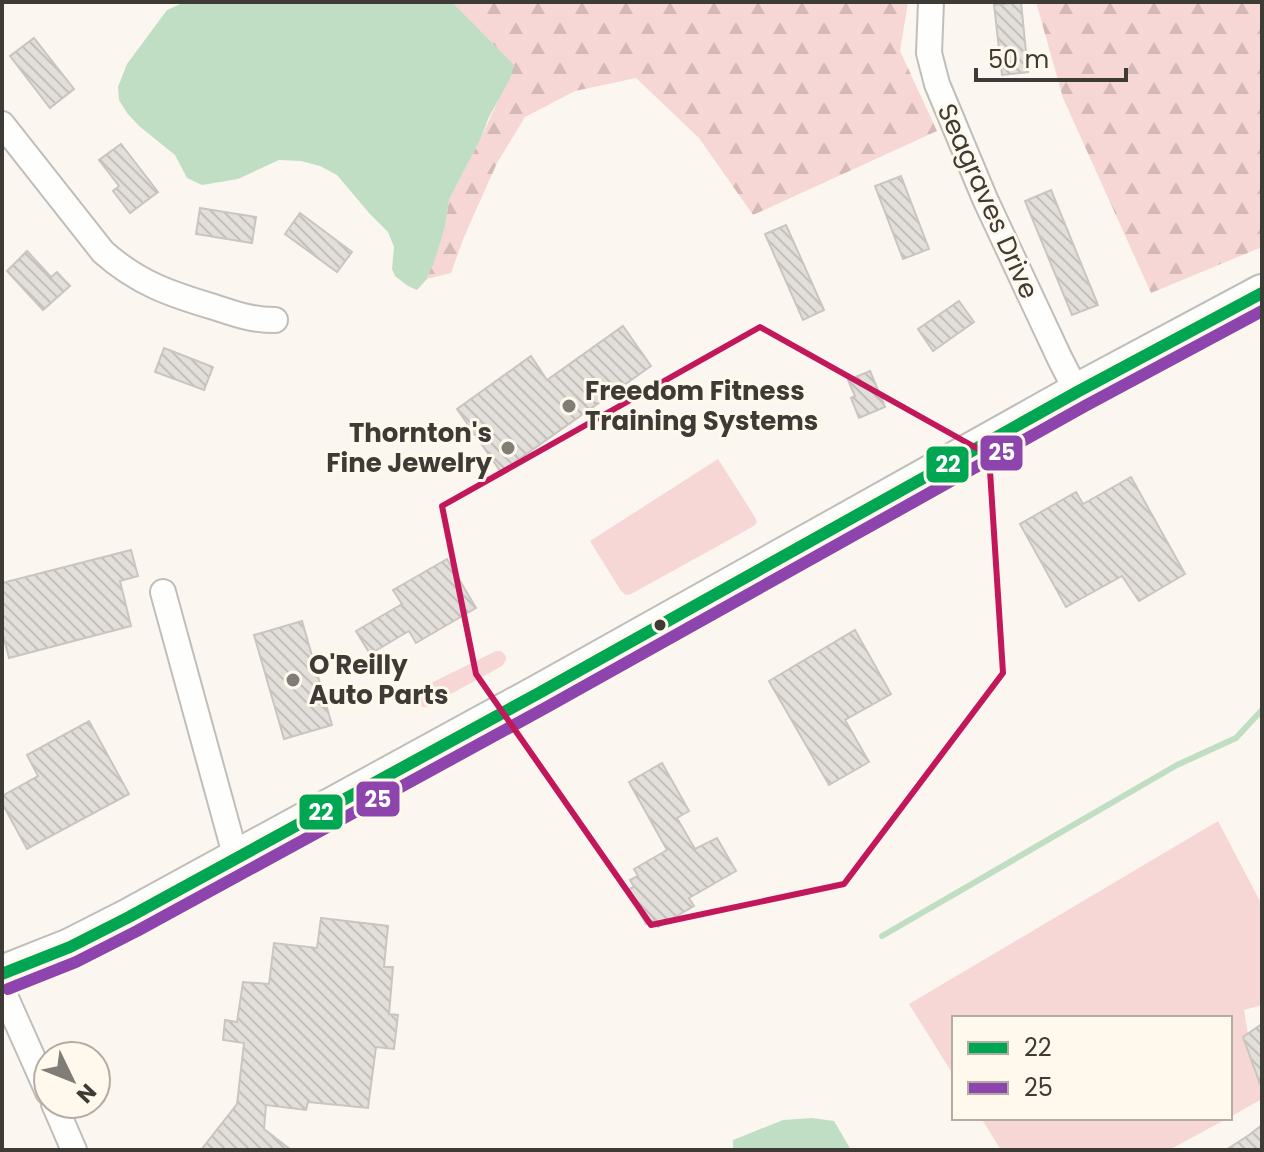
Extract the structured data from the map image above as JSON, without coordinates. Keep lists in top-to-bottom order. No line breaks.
{"streets":{"street":["Seagraves Drive"]},"places":["Freedom Fitness Training Systems","Thornton's Fine Jewelry","O'Reilly Auto Parts"],"lines":["transit line 22","transit line 25"],"legend":["22","25"],"scale_bar":"50 m","north":"bottom right"}
